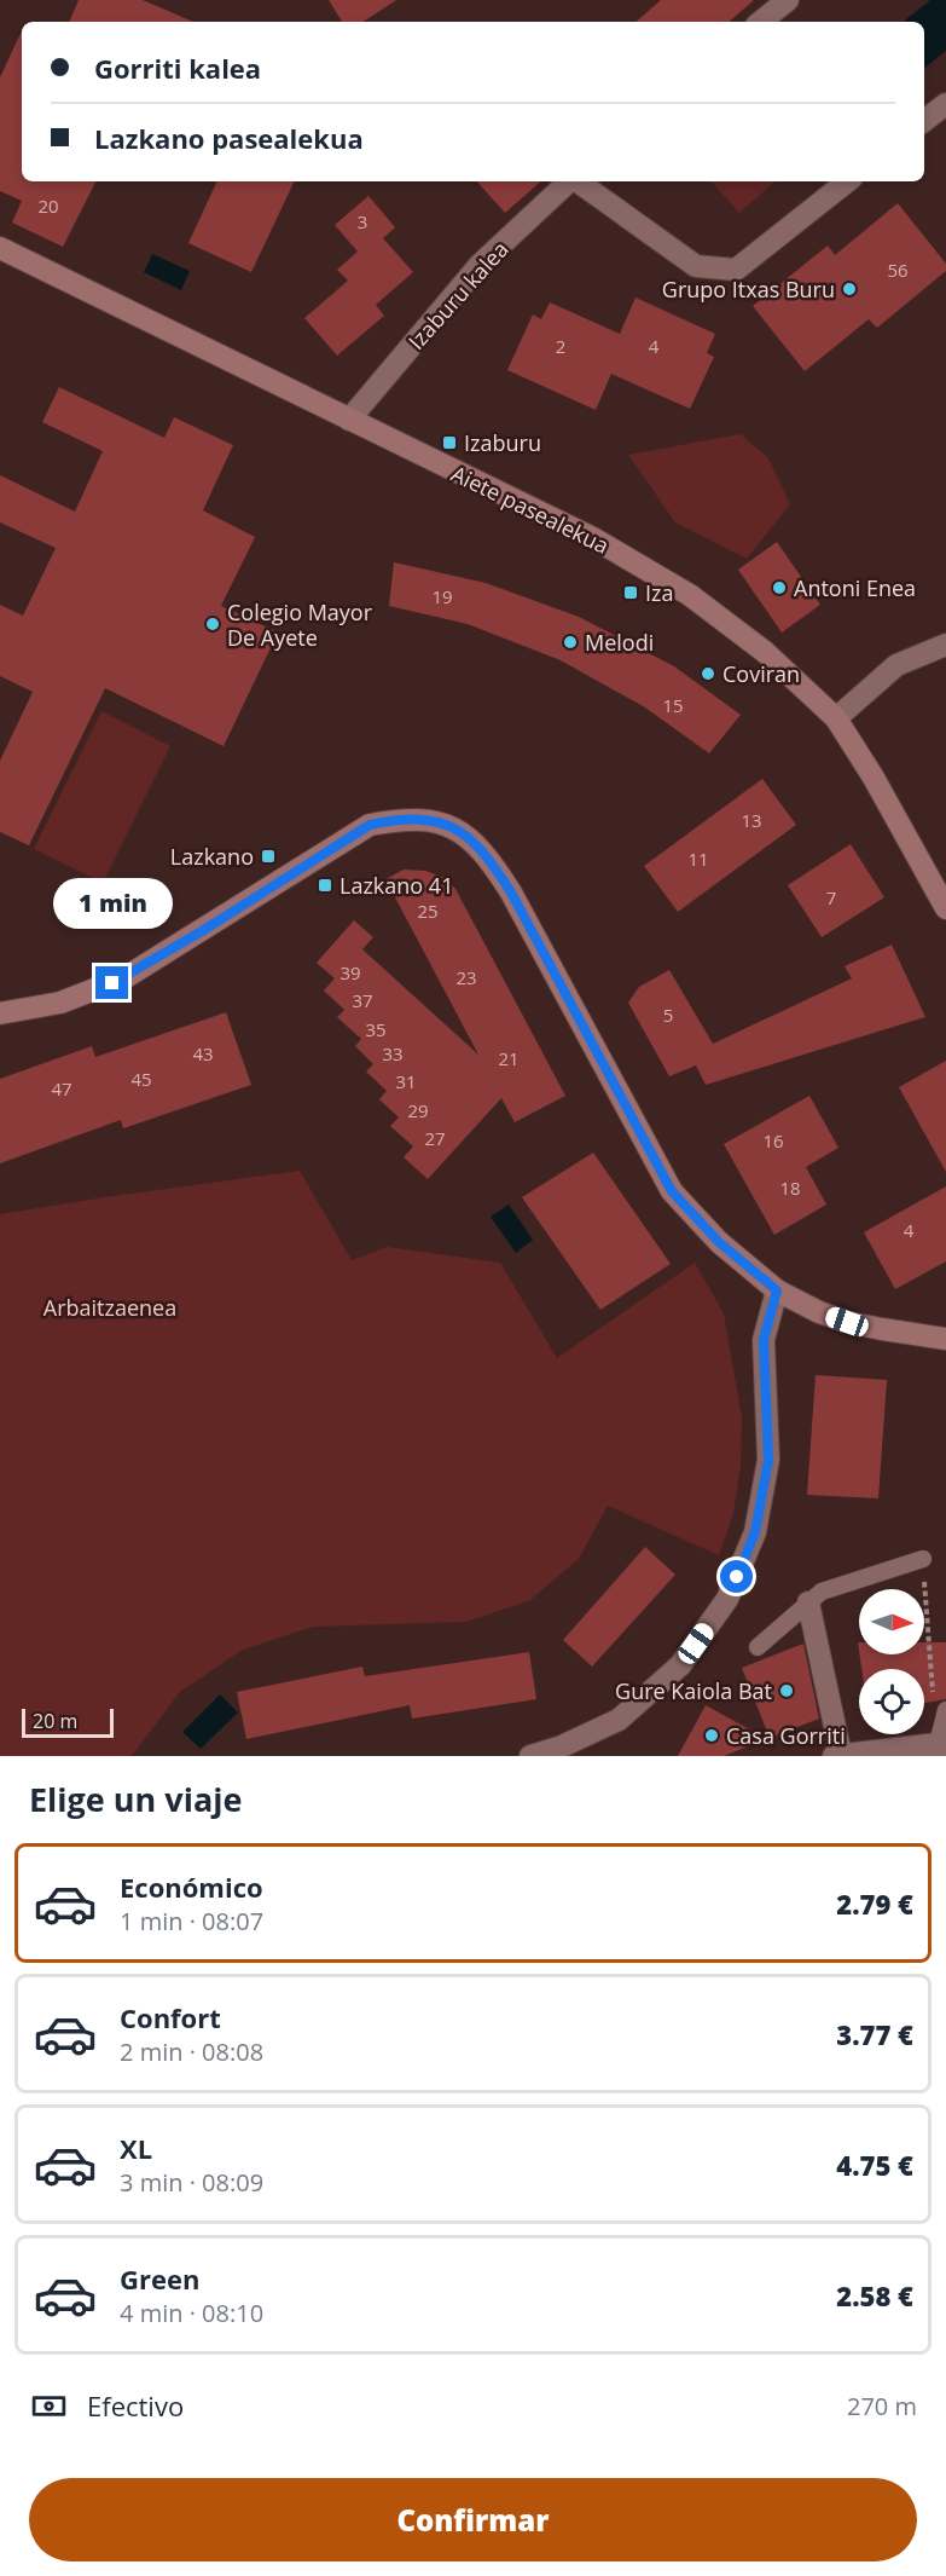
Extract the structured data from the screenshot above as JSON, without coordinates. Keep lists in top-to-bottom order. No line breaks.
{"streets":{"street":["Izaburu kalea","Aiete pasealekua"]},"crossings":[["Izaburu kalea","Aiete pasealekua"]],"parks":["Arbaitzaenea"],"places":{"other":["Grupo Itxas Buru","Antoni Enea","Colegio Mayor De Ayete","Melodi","Coviran","Gure Kaiola Bat","Casa Gorriti"],"transit":["Izaburu","Iza","Lazkano","Lazkano 41"]},"house_numbers":["20","3","56","2","4","19","15","13","11","7","25","39","23","37","5","35","43","33","21","45","31","47","29","27","16","18","4"],"scale_bar":"20 m","north":"right","page":{"banner":["Gorriti kalea","Lazkano pasealekua"],"bubble":"1 min","scale":"20 m","heading":"Elige un viaje","list":[{"name":"Económico","note":"1 min · 08:07","value":"2.79 €"},{"name":"Confort","note":"2 min · 08:08","value":"3.77 €"},{"name":"XL","note":"3 min · 08:09","value":"4.75 €"},{"name":"Green","note":"4 min · 08:10","value":"2.58 €"}],"pay":["Efectivo","270 m"],"buttons":"Confirmar"}}
